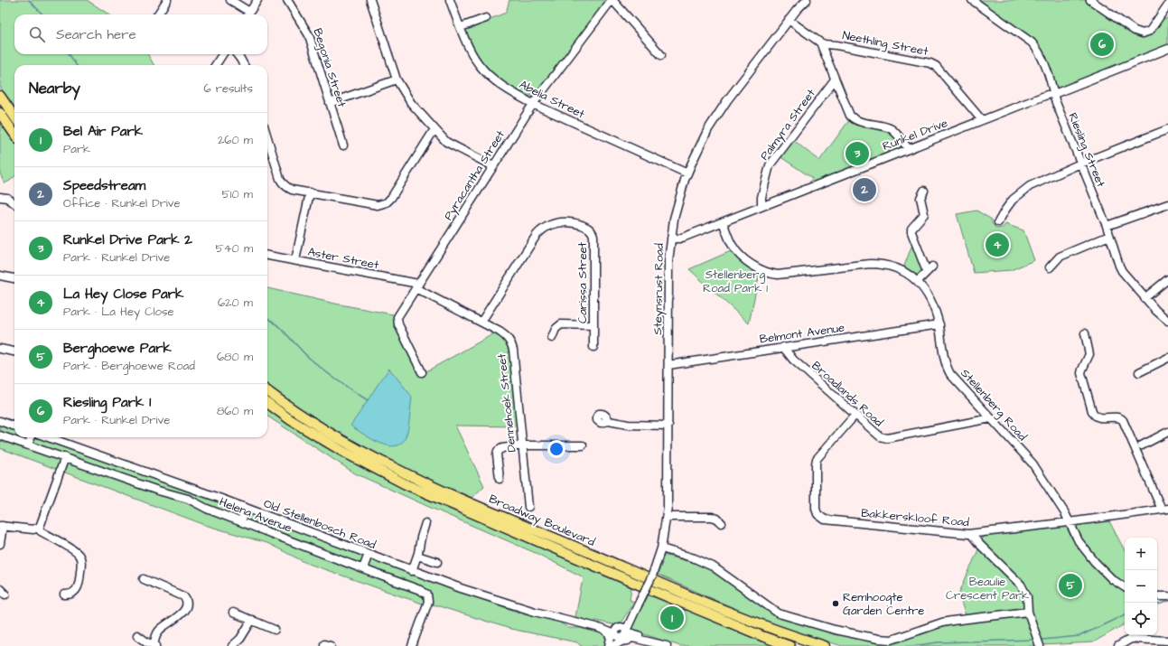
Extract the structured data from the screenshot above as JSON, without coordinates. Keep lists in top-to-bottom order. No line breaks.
{"streets":{"main road":["Broadway Boulevard"],"street":["Neethling Street","Begonia Street","Abelia Street","Palmyra Street","Runkel Drive","Riesling Street","Pyracantha Street","Aster Street","Carissa Street","Steynsrust Road","Belmont Avenue","Broadlands Road","Dennehoek Street","Stellenberg Road","Helena Avenue","Bakkerskloof Road","Old Stellenbosch Road"]},"crossings":[["Neethling Street","Runkel Drive"],["Neethling Street","Steynsrust Road"],["Abelia Street","Pyracantha Street"],["Abelia Street","Steynsrust Road"],["Palmyra Street","Runkel Drive"],["Runkel Drive","Riesling Street"],["Runkel Drive","Steynsrust Road"],["Runkel Drive","Stellenberg Road"],["Pyracantha Street","Aster Street"],["Pyracantha Street","Dennehoek Street"],["Aster Street","Dennehoek Street"],["Carissa Street","Dennehoek Street"],["Steynsrust Road","Belmont Avenue"],["Steynsrust Road","Old Stellenbosch Road"],["Belmont Avenue","Broadlands Road"],["Belmont Avenue","Stellenberg Road"],["Broadlands Road","Stellenberg Road"],["Broadlands Road","Bakkerskloof Road"],["Stellenberg Road","Bakkerskloof Road"]],"parks":["Stellenberg Road Park 1","Beaulie Crescent Park"],"places":["Remhoogte Garden Centre"],"page":{"search":"Search here","pins":["6","3","2","4","5","1"],"heading":["Nearby","6 results"],"list":[{"mark":"1","name":"Bel Air Park","note":"Park","value":"260 m"},{"mark":"2","name":"Speedstream","note":"Office · Runkel Drive","value":"510 m"},{"mark":"3","name":"Runkel Drive Park 2","note":"Park · Runkel Drive","value":"540 m"},{"mark":"4","name":"La Hey Close Park","note":"Park · La Hey Close","value":"620 m"},{"mark":"5","name":"Berghoewe Park","note":"Park · Berghoewe Road","value":"680 m"},{"mark":"6","name":"Riesling Park 1","note":"Park · Runkel Drive","value":"860 m"}],"map_buttons":["+","−"]}}
